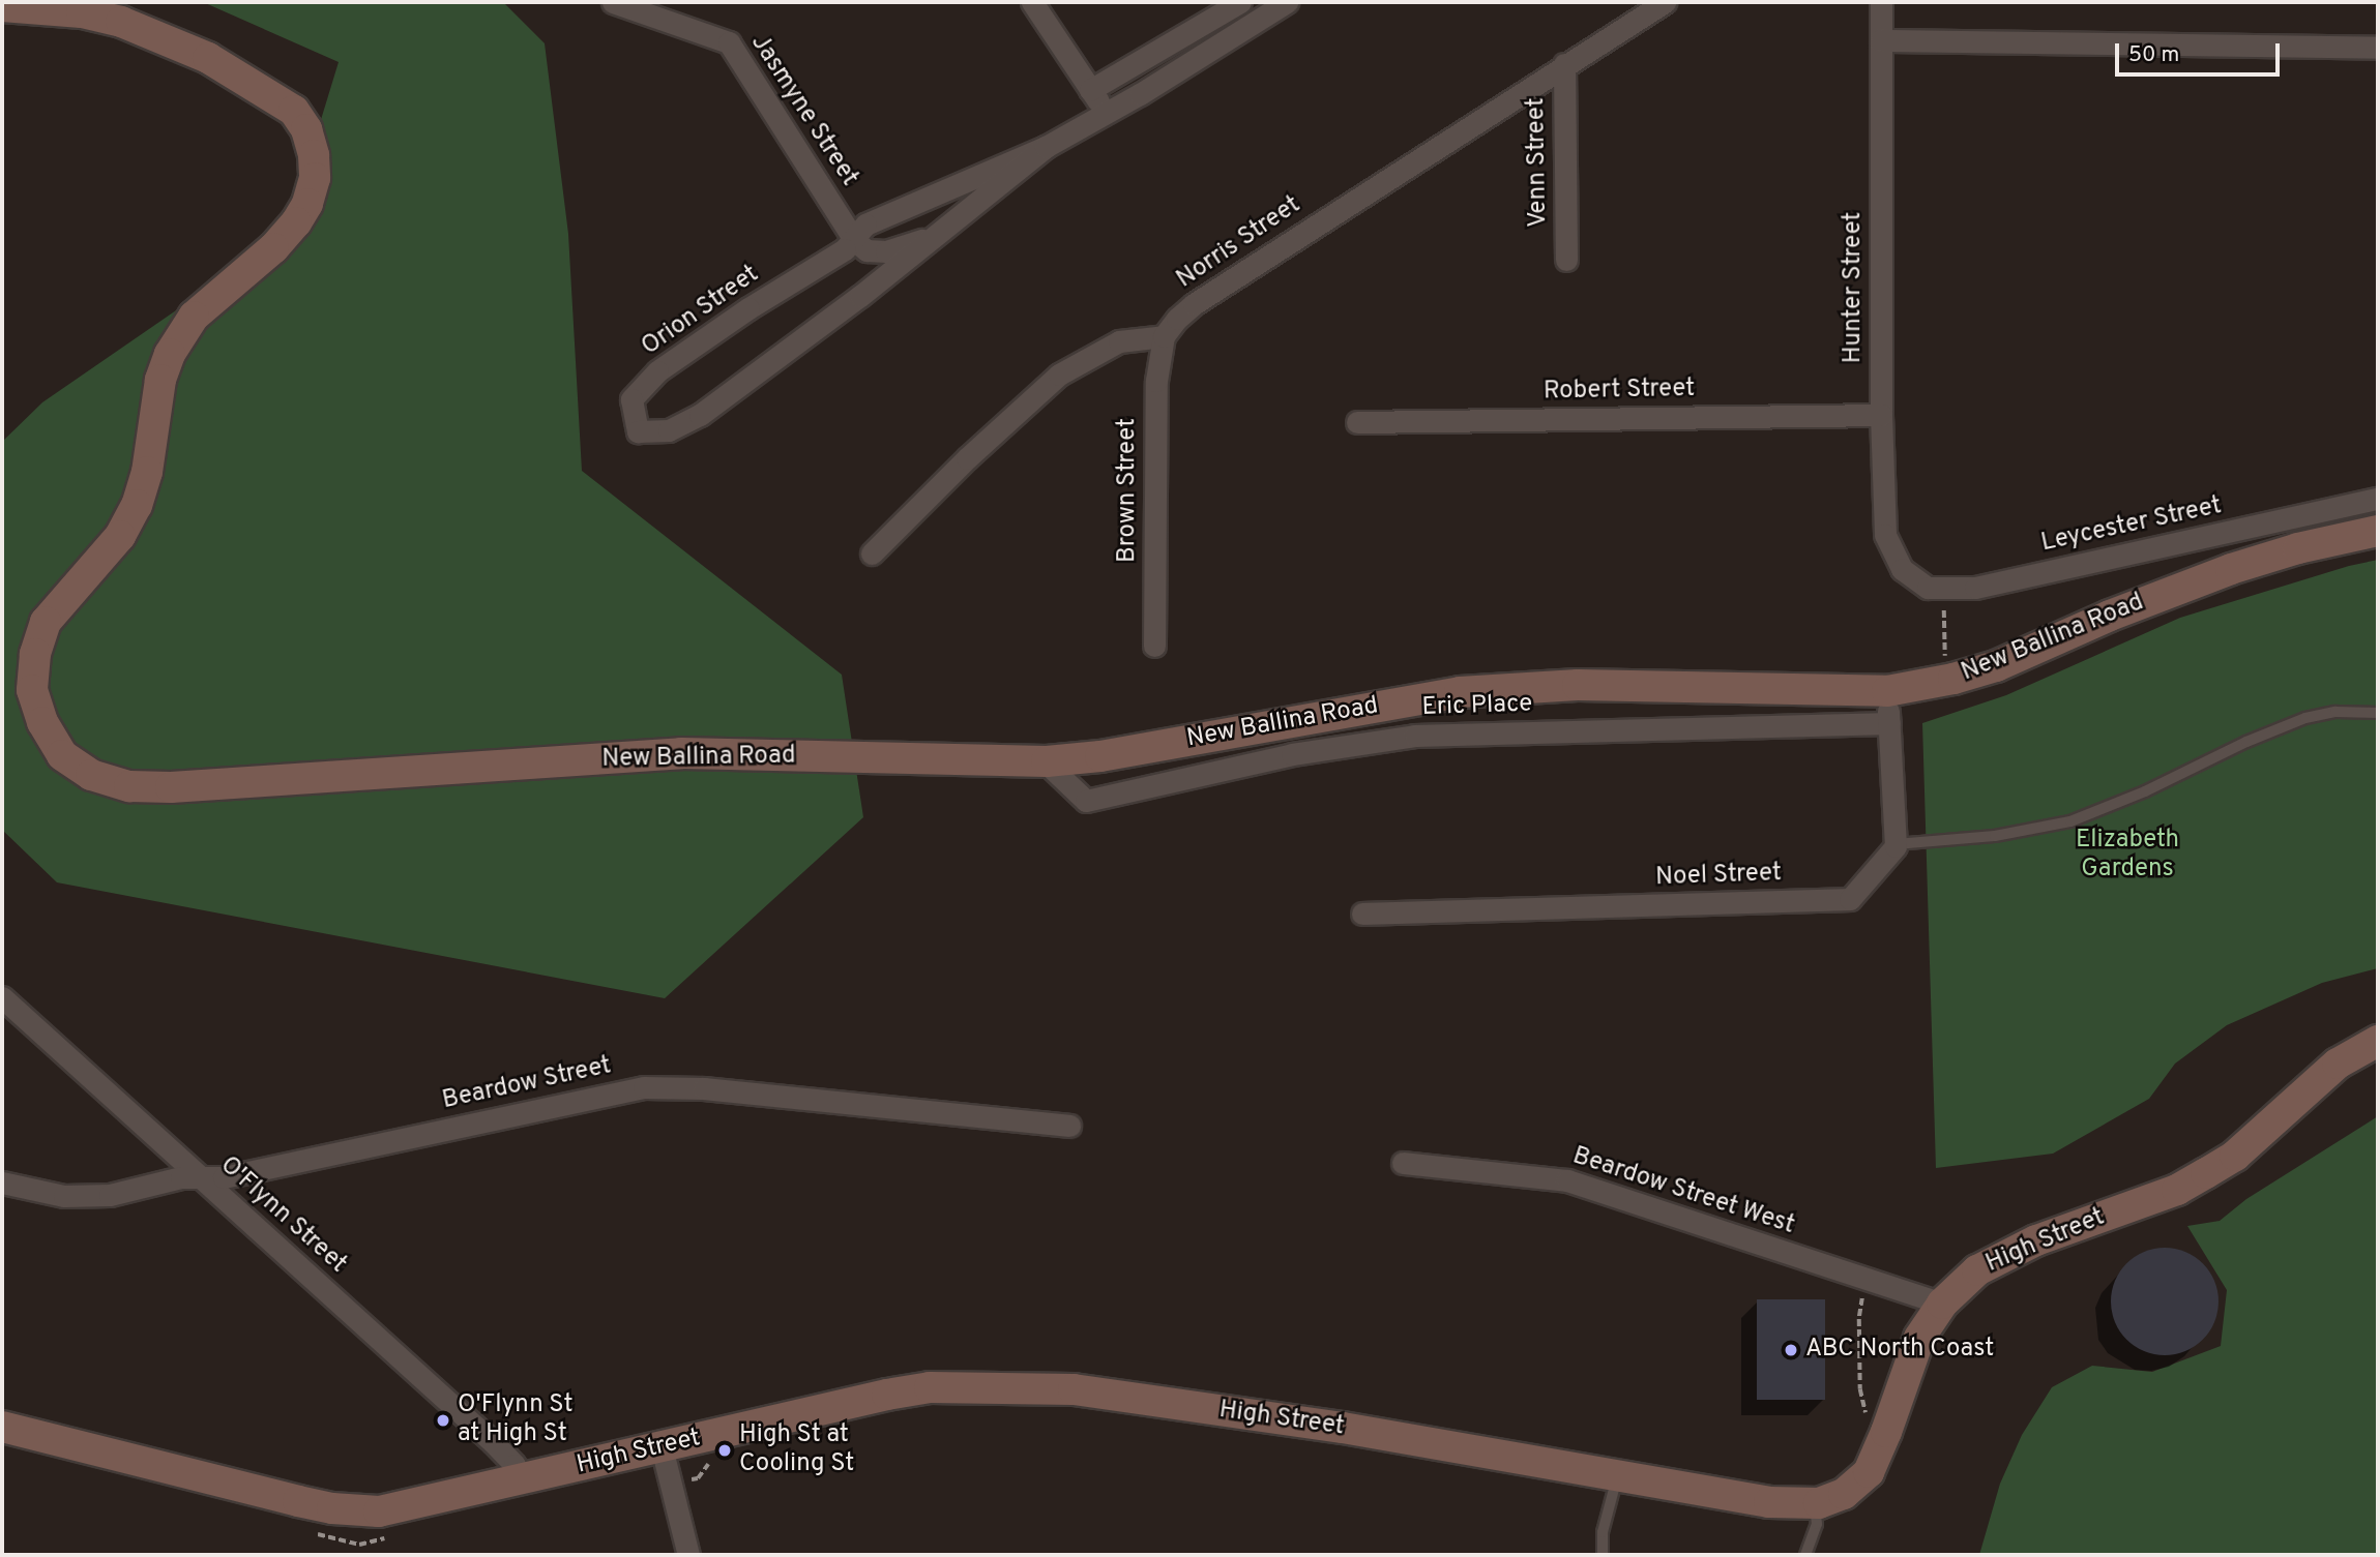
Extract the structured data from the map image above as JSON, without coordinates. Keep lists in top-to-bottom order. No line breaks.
{"streets":{"street":["Jasmyne Street","Venn Street","Norris Street","Hunter Street","Orion Street","Robert Street","Brown Street","Leycester Street","New Ballina Road","Eric Place","Noel Street","Beardow Street","Beardow Street West","O'Flynn Street","High Street"]},"crossings":[["Jasmyne Street","Orion Street"],["Venn Street","Norris Street"],["Norris Street","Brown Street"],["Hunter Street","Robert Street"],["Hunter Street","Leycester Street"],["New Ballina Road","Eric Place"],["Beardow Street","O'Flynn Street"],["Beardow Street West","High Street"],["O'Flynn Street","High Street"]],"parks":["Elizabeth Gardens"],"places":["ABC North Coast","O'Flynn St at High St","High St at Cooling St"],"scale_bar":"50 m"}
